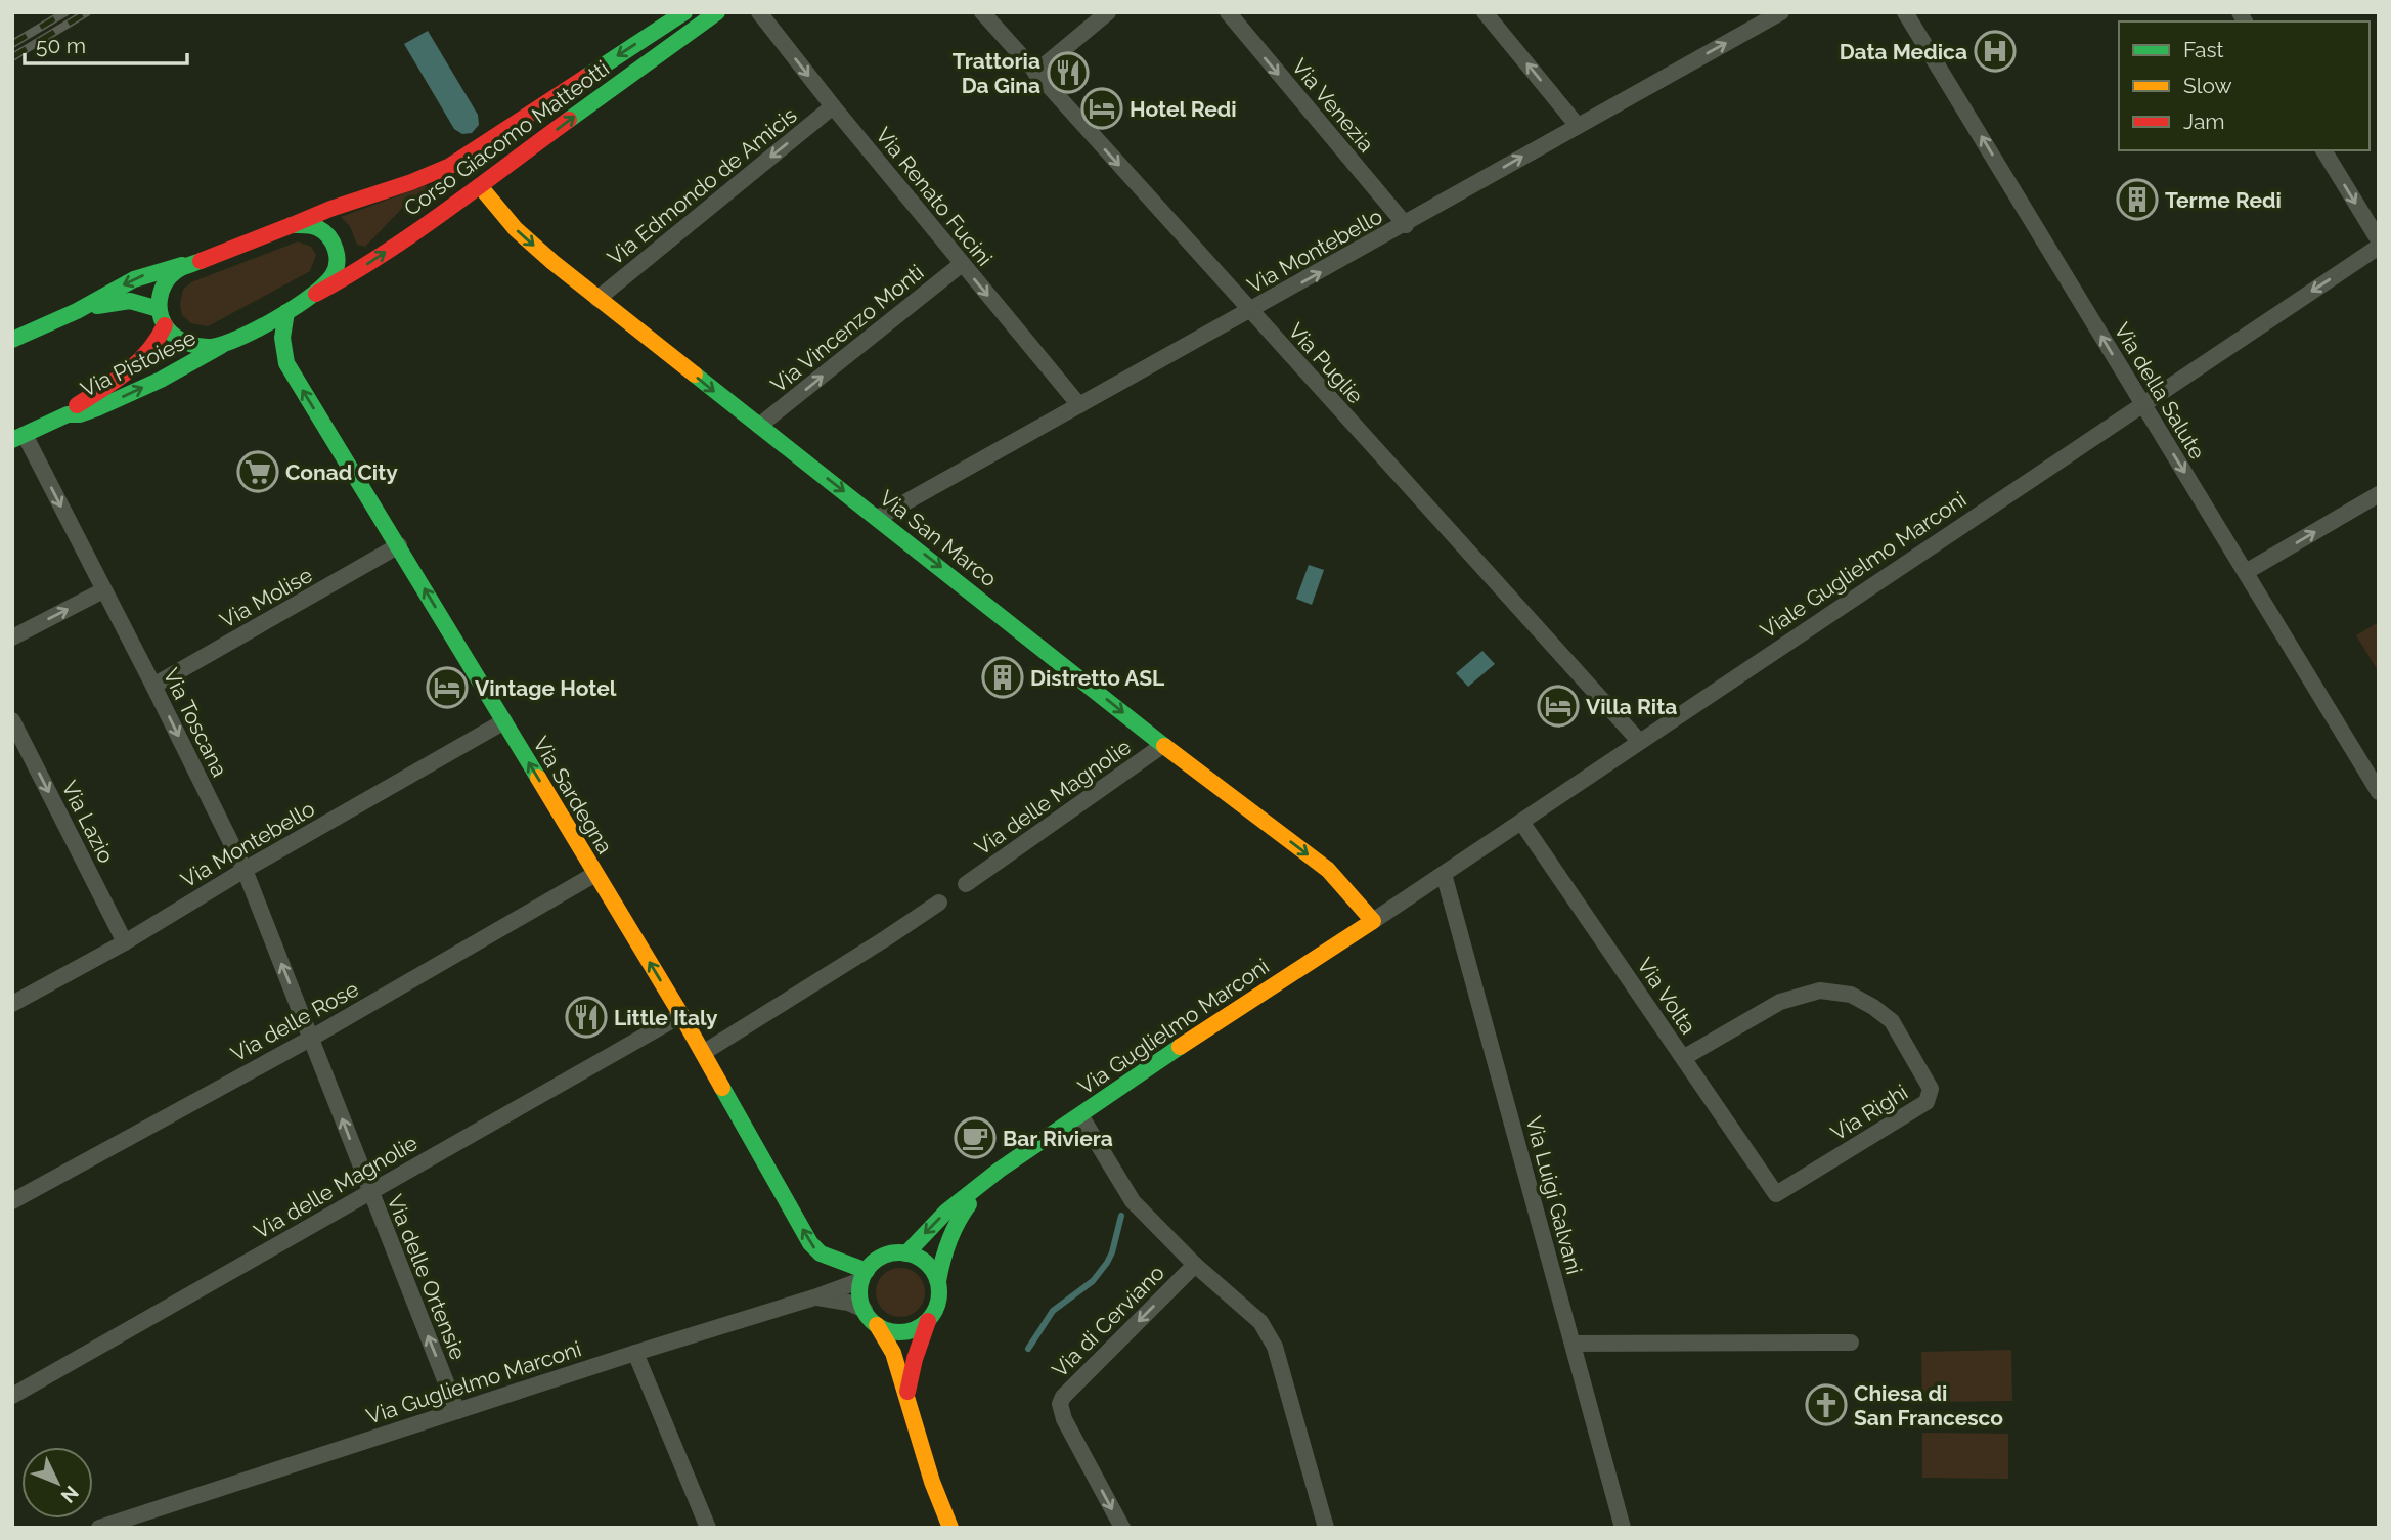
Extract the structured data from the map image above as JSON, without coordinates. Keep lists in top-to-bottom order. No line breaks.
{"streets":{"main road":["Corso Giacomo Matteotti","Via Pistoiese","Via San Marco","Via Sardegna","Via Guglielmo Marconi"],"street":["Via Venezia","Via Edmondo de Amicis","Via Renato Fucini","Via Montebello","Via Vincenzo Monti","Via Puglie","Via della Salute","Viale Guglielmo Marconi","Via Molise","Via Toscana","Via delle Magnolie","Via Lazio","Via Volta","Via delle Rose","Via Righi","Via Luigi Galvani","Via delle Ortensie","Via di Cerviano"]},"crossings":[["Via Venezia","Via Montebello"],["Corso Giacomo Matteotti","Via Pistoiese"],["Corso Giacomo Matteotti","Via San Marco"],["Corso Giacomo Matteotti","Via Sardegna"],["Via Edmondo de Amicis","Via Renato Fucini"],["Via Edmondo de Amicis","Via San Marco"],["Via Renato Fucini","Via Montebello"],["Via Renato Fucini","Via Vincenzo Monti"],["Via Montebello","Via Puglie"],["Via Montebello","Via San Marco"],["Via Montebello","Via Toscana"],["Via Montebello","Via Sardegna"],["Via Montebello","Via Lazio"],["Via Vincenzo Monti","Via San Marco"],["Via Pistoiese","Via Toscana"],["Via Pistoiese","Via Sardegna"],["Via Puglie","Viale Guglielmo Marconi"],["Via della Salute","Viale Guglielmo Marconi"],["Via San Marco","Viale Guglielmo Marconi"],["Via San Marco","Via delle Magnolie"],["Via San Marco","Via Guglielmo Marconi"],["Viale Guglielmo Marconi","Via Volta"],["Viale Guglielmo Marconi","Via Guglielmo Marconi"],["Viale Guglielmo Marconi","Via Luigi Galvani"],["Via Molise","Via Toscana"],["Via Molise","Via Sardegna"],["Via Toscana","Via delle Rose"],["Via Toscana","Via delle Ortensie"],["Via Sardegna","Via delle Magnolie"],["Via Sardegna","Via delle Rose"],["Via Sardegna","Via Guglielmo Marconi"],["Via delle Magnolie","Via delle Ortensie"],["Via Volta","Via Righi"],["Via delle Rose","Via delle Ortensie"],["Via Guglielmo Marconi","Via delle Ortensie"]],"one_way":["Via Venezia","Via Edmondo de Amicis","Via Renato Fucini","Via Montebello","Via Vincenzo Monti","Via San Marco","Via Sardegna","Via Lazio","Via delle Ortensie","Via di Cerviano"],"places":{"hospital":["Data Medica"],"restaurant":["Trattoria Da Gina","Little Italy"],"hotel":["Hotel Redi","Vintage Hotel","Villa Rita"],"building":["Terme Redi","Distretto ASL"],"supermarket":["Conad City"],"cafe":["Bar Riviera"],"church":["Chiesa di San Francesco"]},"legend":["Fast","Slow","Jam"],"scale_bar":"50 m","north":"bottom right"}
